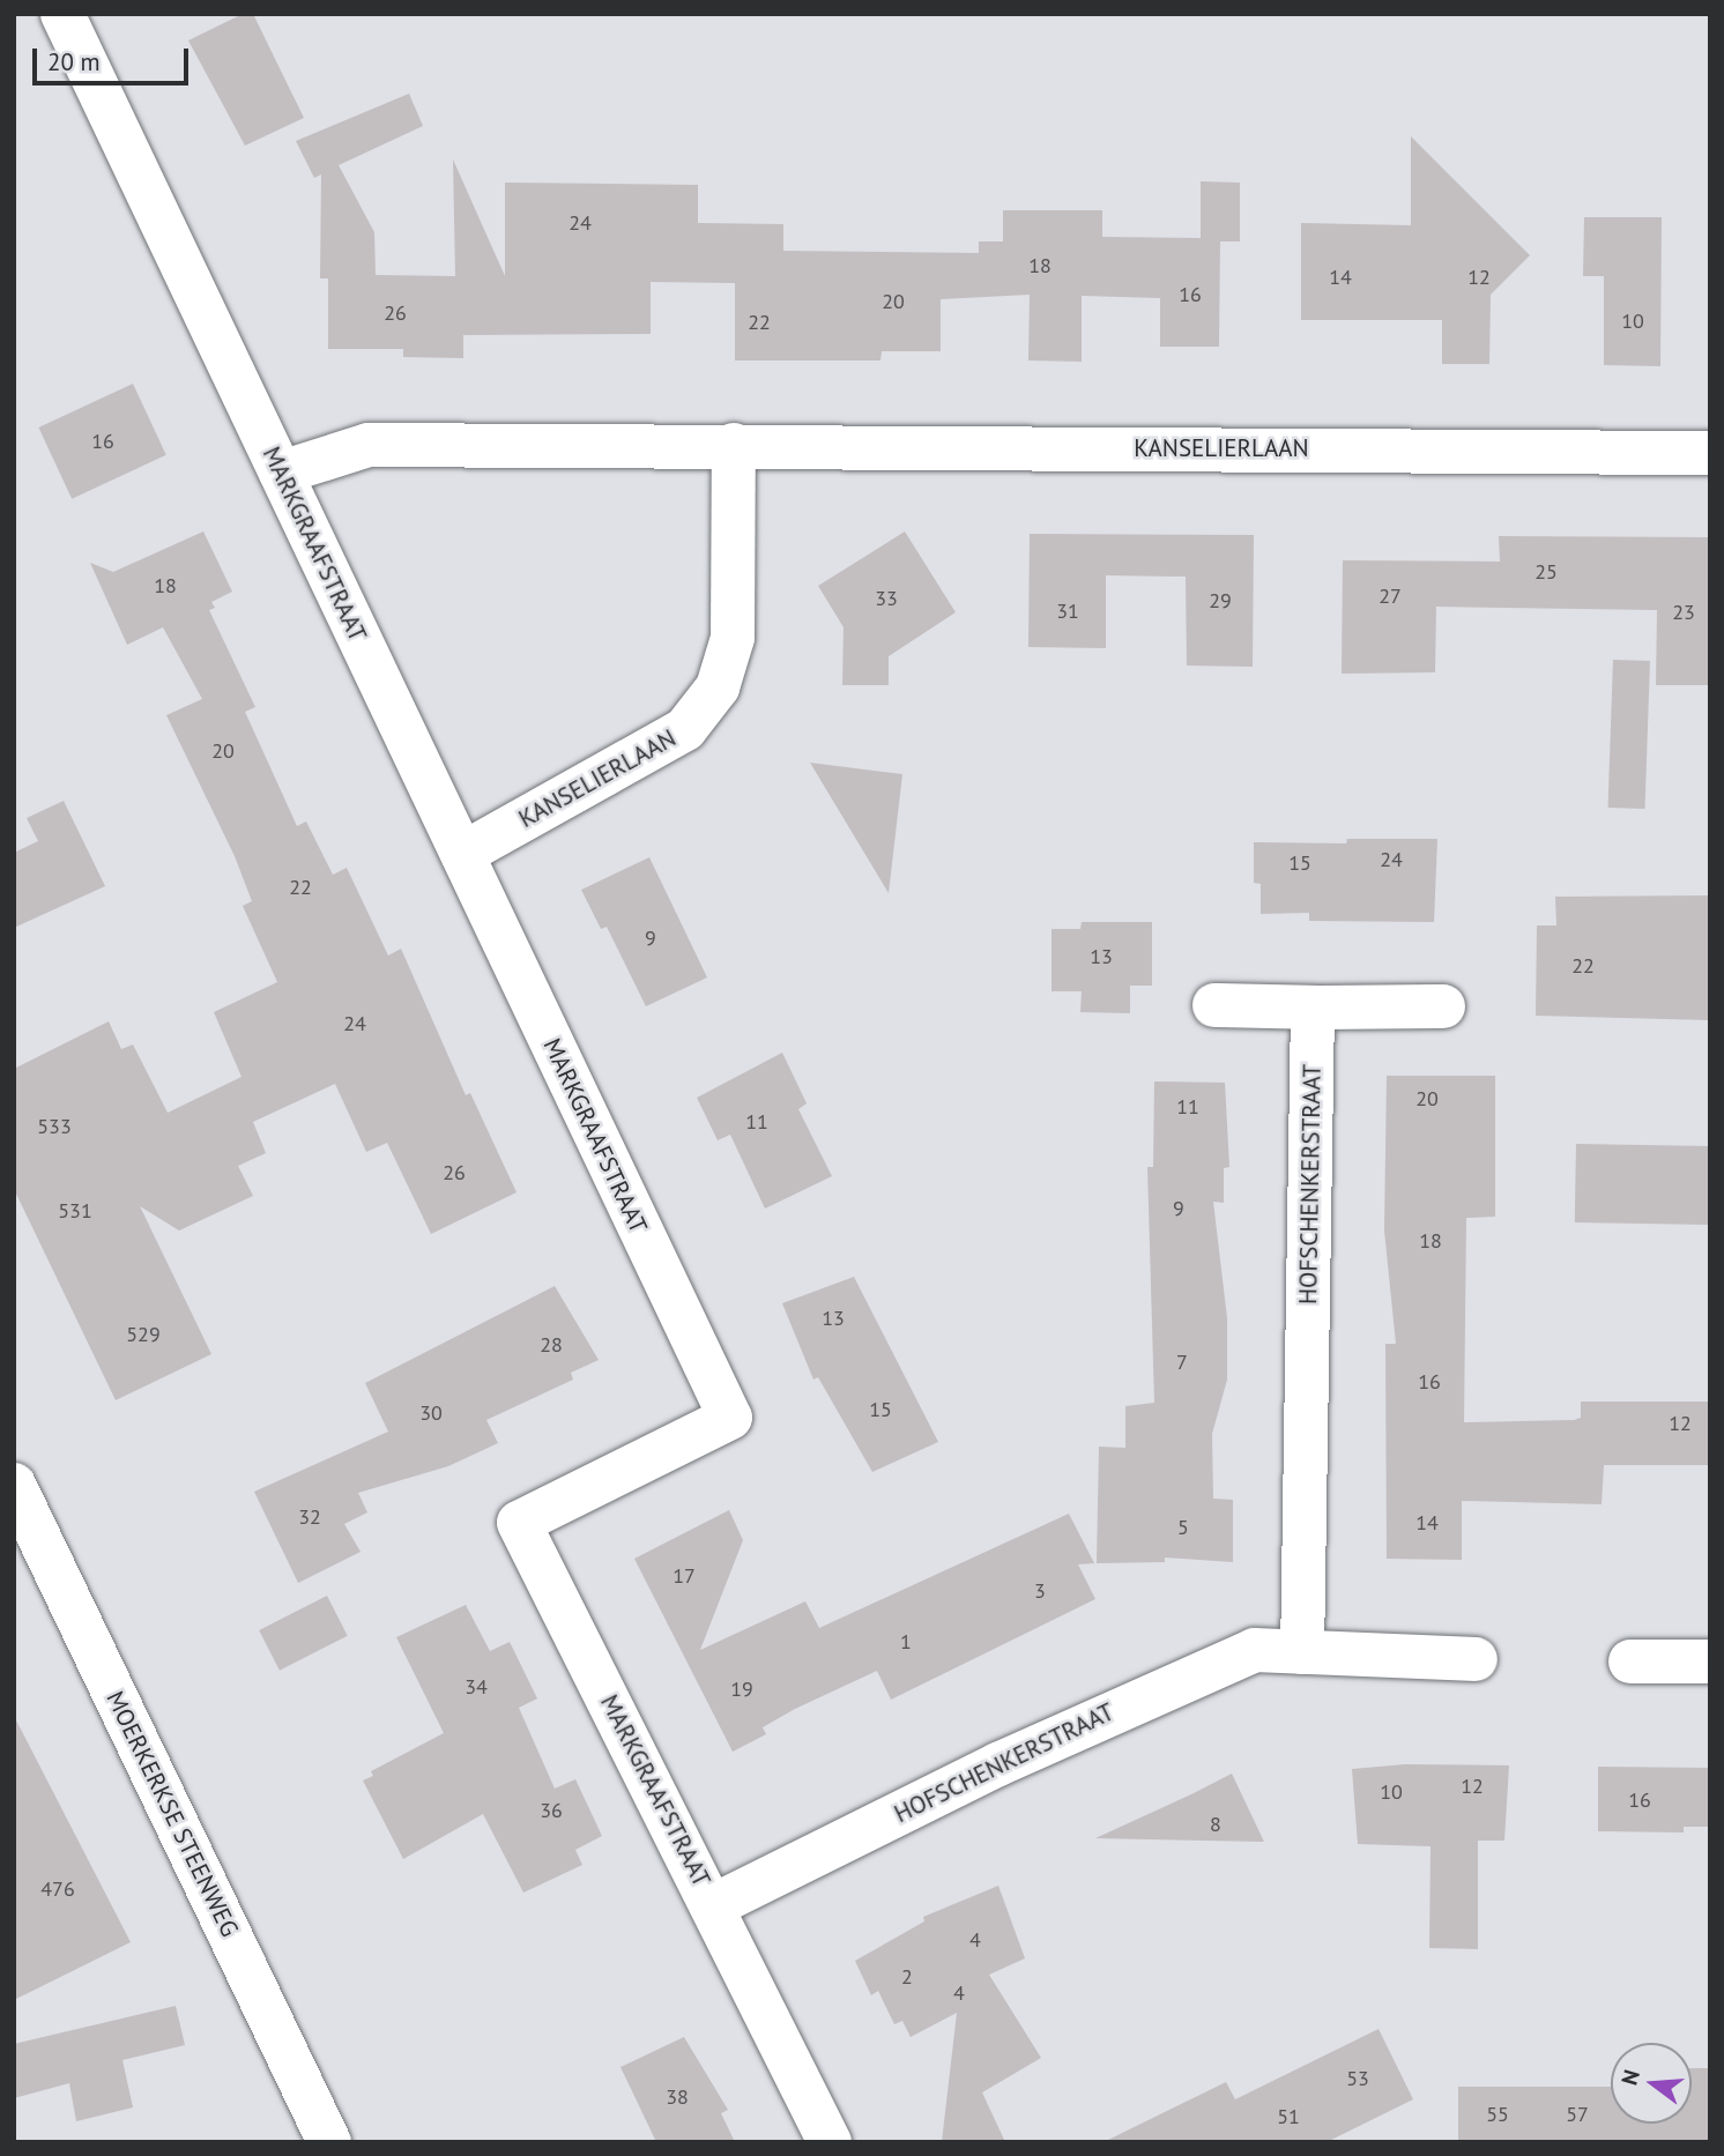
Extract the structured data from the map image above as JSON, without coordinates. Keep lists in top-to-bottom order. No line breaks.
{"streets":{"street":["KANSELIERLAAN","MARKGRAAFSTRAAT","HOFSCHENKERSTRAAT","MOERKERKSE STEENWEG"]},"crossings":[["KANSELIERLAAN","MARKGRAAFSTRAAT"],["MARKGRAAFSTRAAT","HOFSCHENKERSTRAAT"]],"house_numbers":["24","18","14","12","16","20","26","10","22","16","25","18","27","33","29","31","23","20","24","15","22","9","13","22","24","20","11","11","533","26","9","531","18","13","529","28","7","16","15","30","12","32","14","5","17","3","1","34","19","12","10","16","36","8","476","4","2","4","53","38","55","57","51"],"scale_bar":"20 m","north":"left"}
